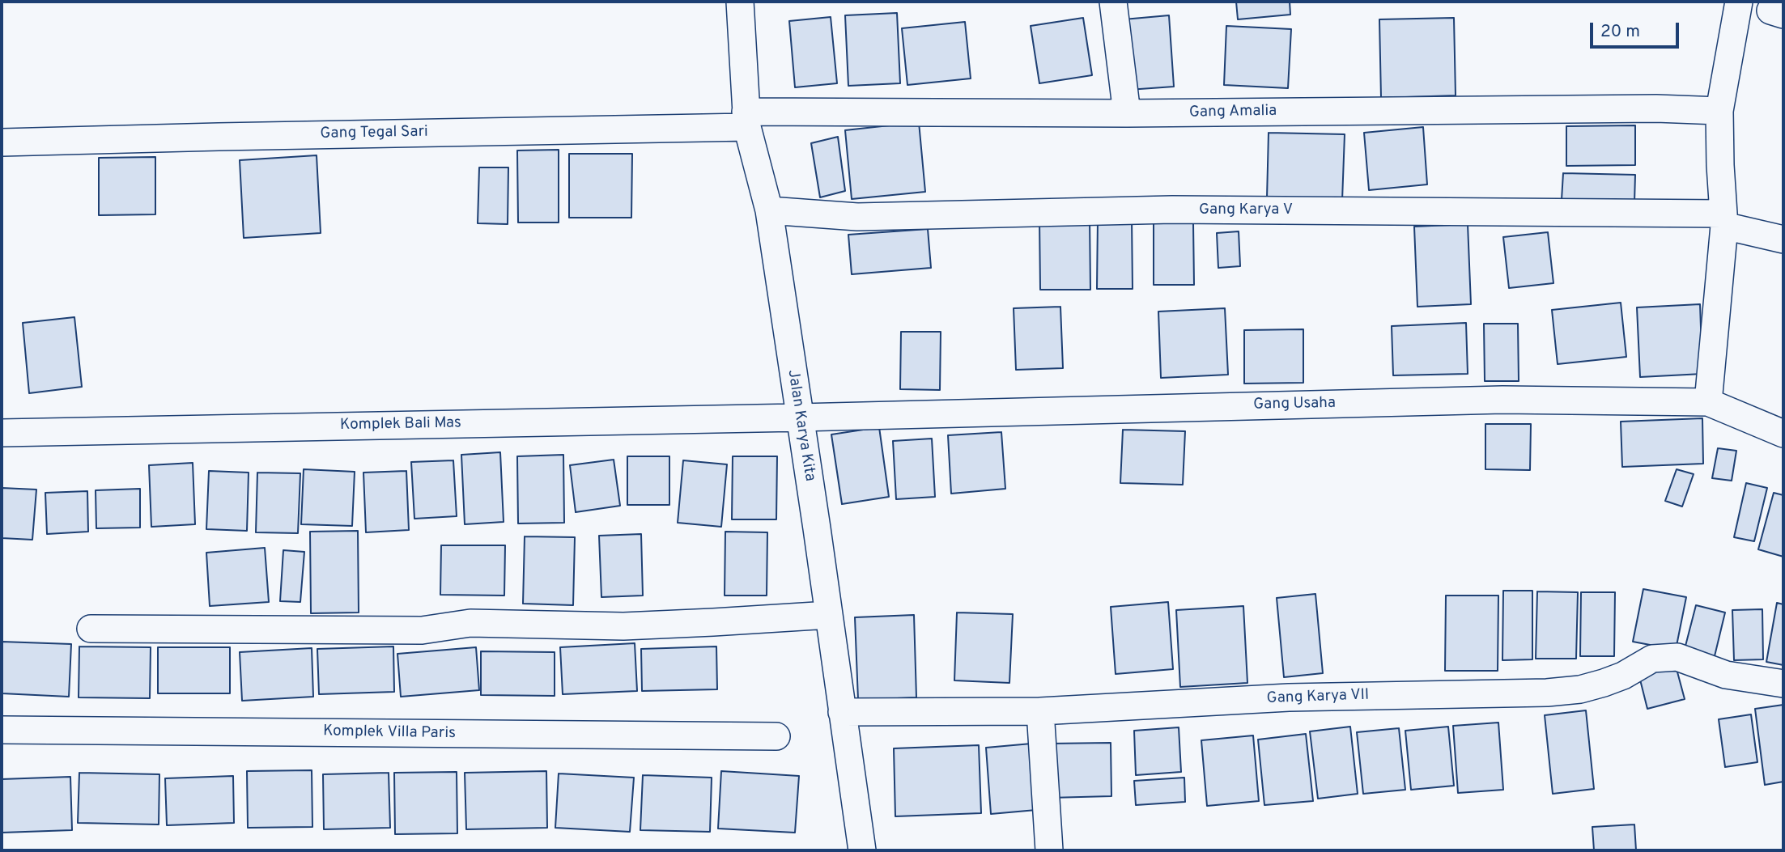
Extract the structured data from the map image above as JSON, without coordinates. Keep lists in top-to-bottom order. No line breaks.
{"streets":{"street":["Gang Amalia","Gang Tegal Sari","Gang Karya V","Gang Usaha","Komplek Bali Mas","Jalan Karya Kita","Gang Karya VII","Komplek Villa Paris"]},"crossings":[["Gang Amalia","Gang Tegal Sari"],["Gang Amalia","Jalan Karya Kita"],["Gang Tegal Sari","Jalan Karya Kita"],["Gang Karya V","Jalan Karya Kita"],["Gang Usaha","Komplek Bali Mas"],["Gang Usaha","Jalan Karya Kita"],["Komplek Bali Mas","Jalan Karya Kita"],["Jalan Karya Kita","Gang Karya VII"]],"scale_bar":"20 m"}
